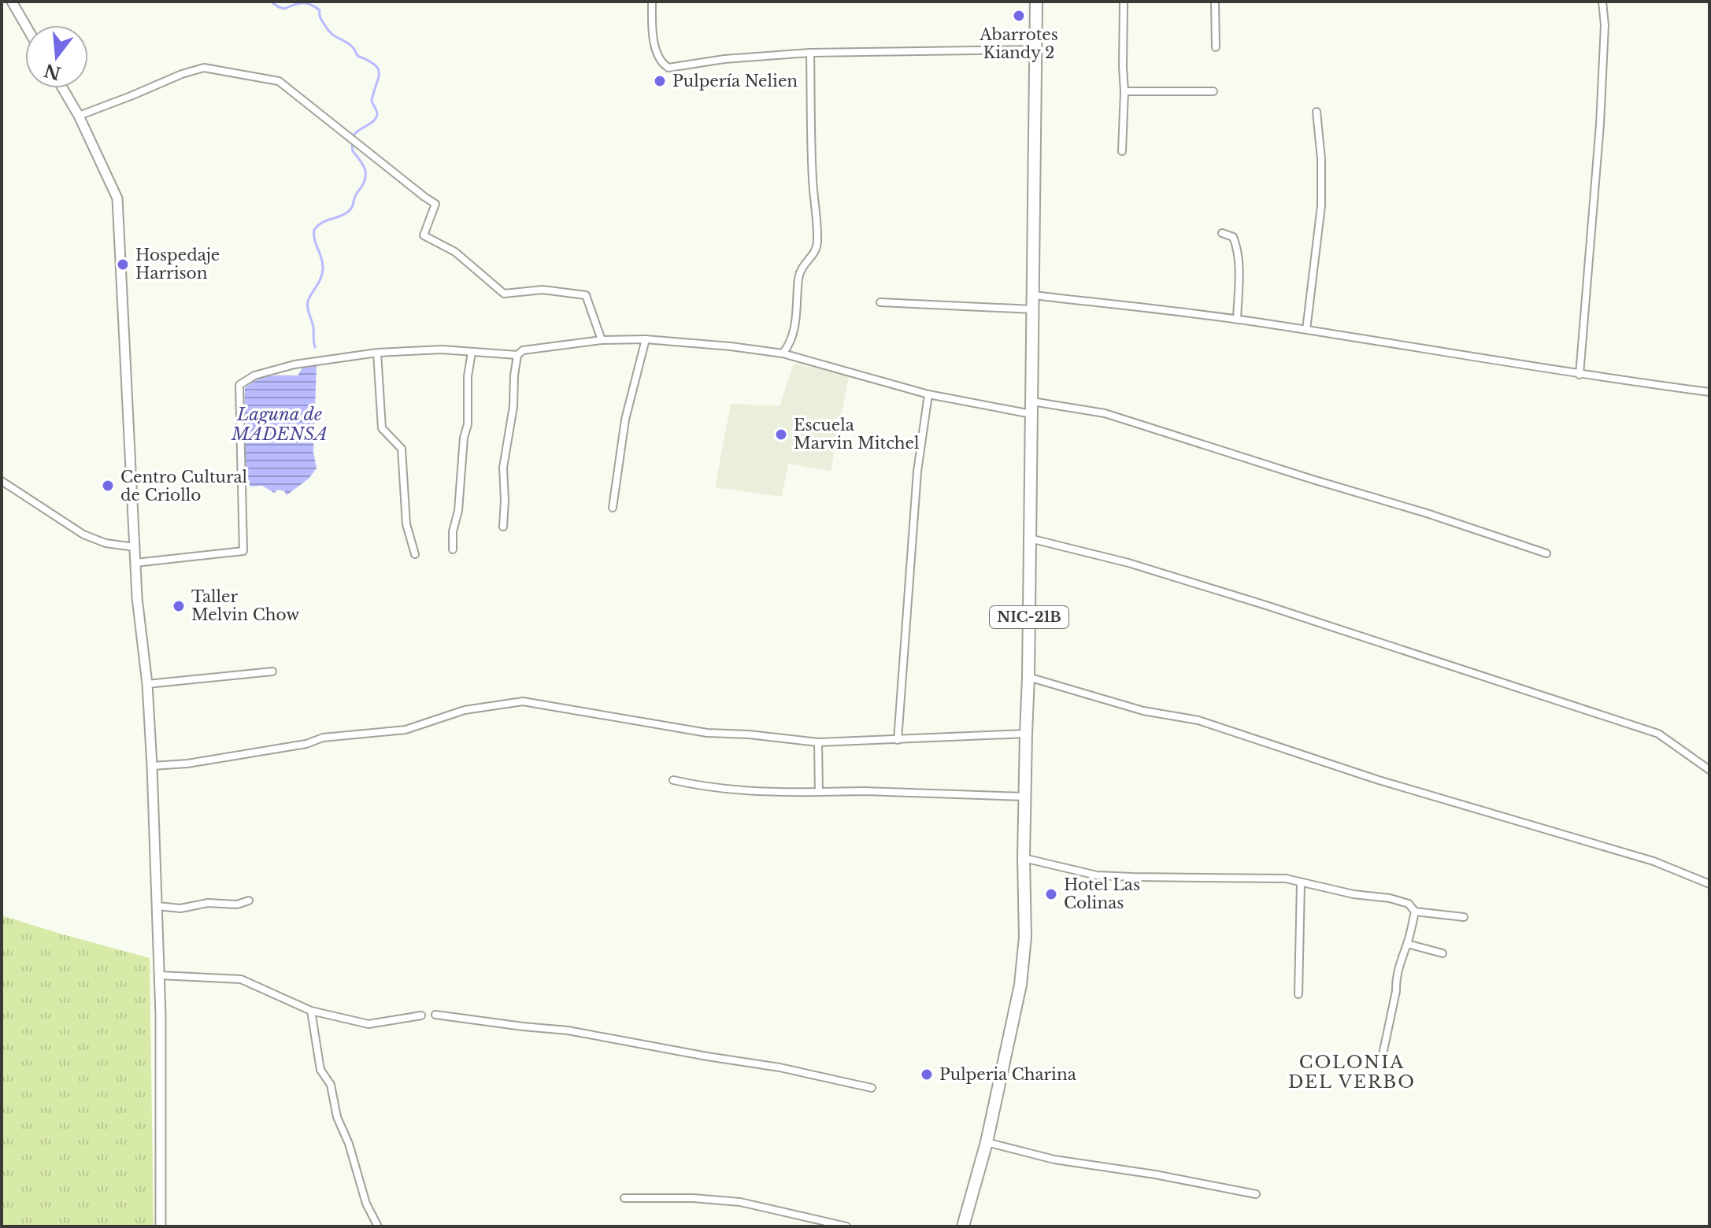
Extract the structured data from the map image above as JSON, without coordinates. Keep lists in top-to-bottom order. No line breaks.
{"streets":{"highway":["NIC-21B"]},"districts":["COLONIA DEL VERBO"],"water":["Laguna de MADENSA"],"places":["Abarrotes Kiandy 2","Pulpería Nelien","Hospedaje Harrison","Escuela Marvin Mitchel","Centro Cultural de Criollo","Taller Melvin Chow","Hotel Las Colinas","Pulperia Charina"],"north":"bottom"}
